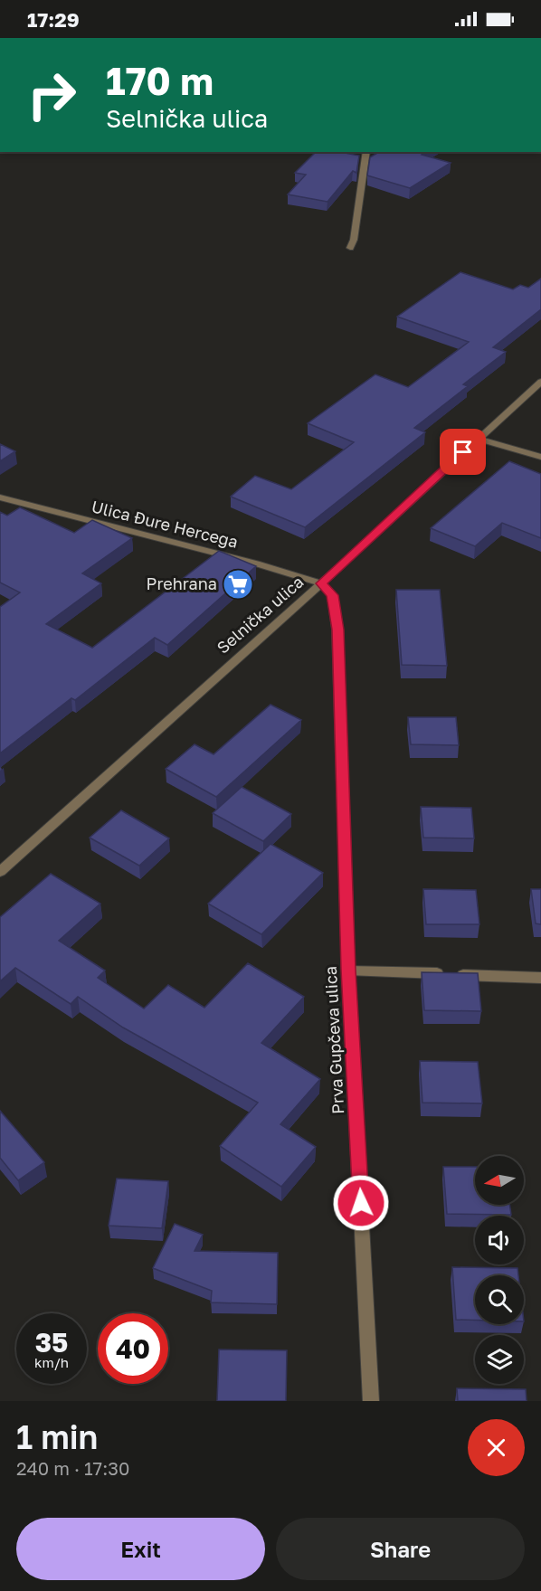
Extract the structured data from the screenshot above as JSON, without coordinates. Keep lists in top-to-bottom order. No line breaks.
{"streets":{"street":["Ulica Đure Hercega","Selnička ulica","Prva Gupčeva ulica"]},"crossings":[["Ulica Đure Hercega","Selnička ulica"],["Ulica Đure Hercega","Prva Gupčeva ulica"],["Selnička ulica","Prva Gupčeva ulica"]],"places":{"supermarket":["Prehrana"]},"north":"left","page":{"status":"17:29","turn":["170 m","Selnička ulica"],"speed":"35 km/h","limit":"40","heading":["1 min","240 m · 17:30"],"buttons":["Exit","Share"]}}
